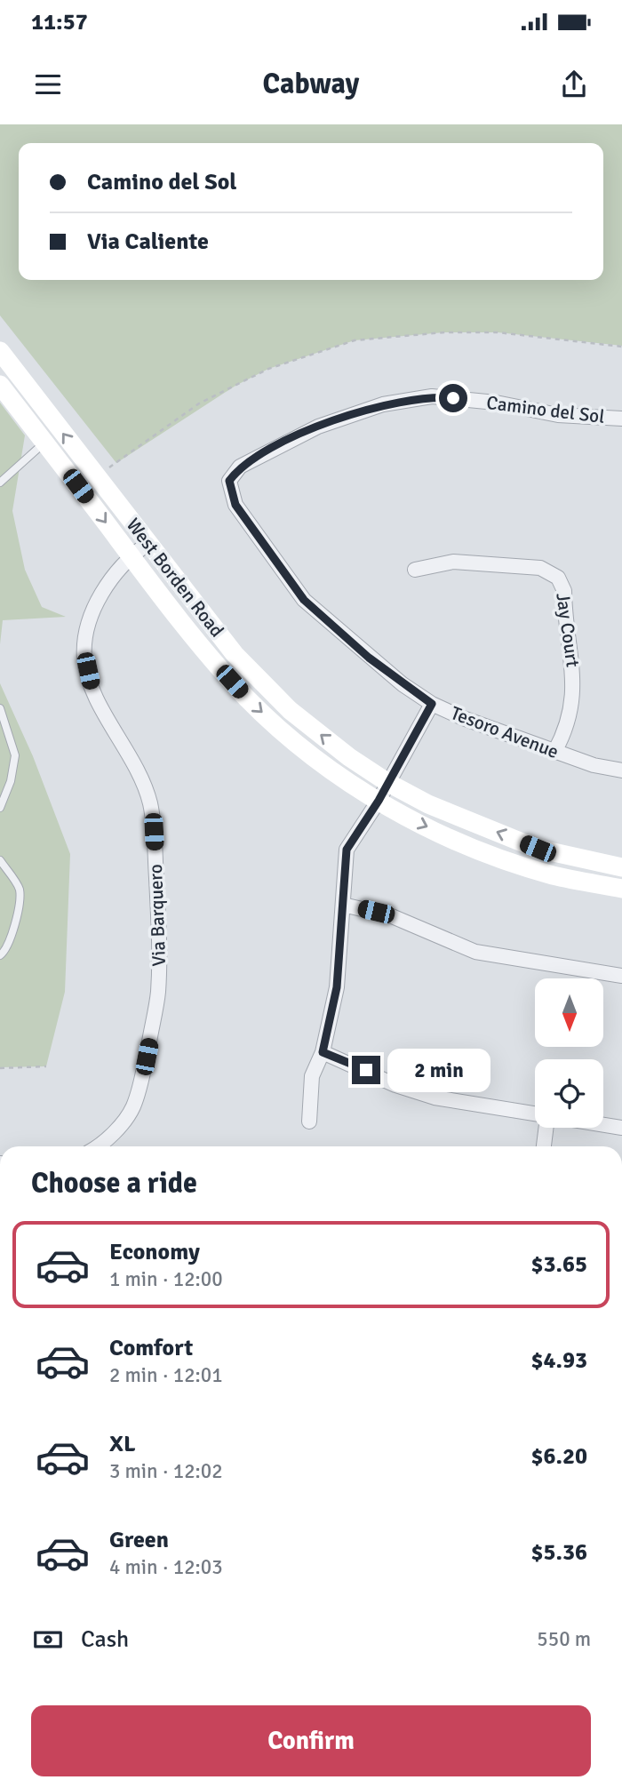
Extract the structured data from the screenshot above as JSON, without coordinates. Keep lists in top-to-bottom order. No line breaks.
{"streets":{"main road":["West Borden Road"],"street":["Camino del Sol","Jay Court","Tesoro Avenue","Via Barquero"]},"crossings":[["Camino del Sol","Tesoro Avenue"],["West Borden Road","Via Barquero"],["Jay Court","Tesoro Avenue"]],"north":"bottom","page":{"status":"11:57","header":"Cabway","banner":["Camino del Sol","Via Caliente"],"bubble":"2 min","heading":"Choose a ride","list":[{"name":"Economy","note":"1 min · 12:00","value":"$3.65"},{"name":"Comfort","note":"2 min · 12:01","value":"$4.93"},{"name":"XL","note":"3 min · 12:02","value":"$6.20"},{"name":"Green","note":"4 min · 12:03","value":"$5.36"}],"pay":["Cash","550 m"],"buttons":"Confirm"}}
